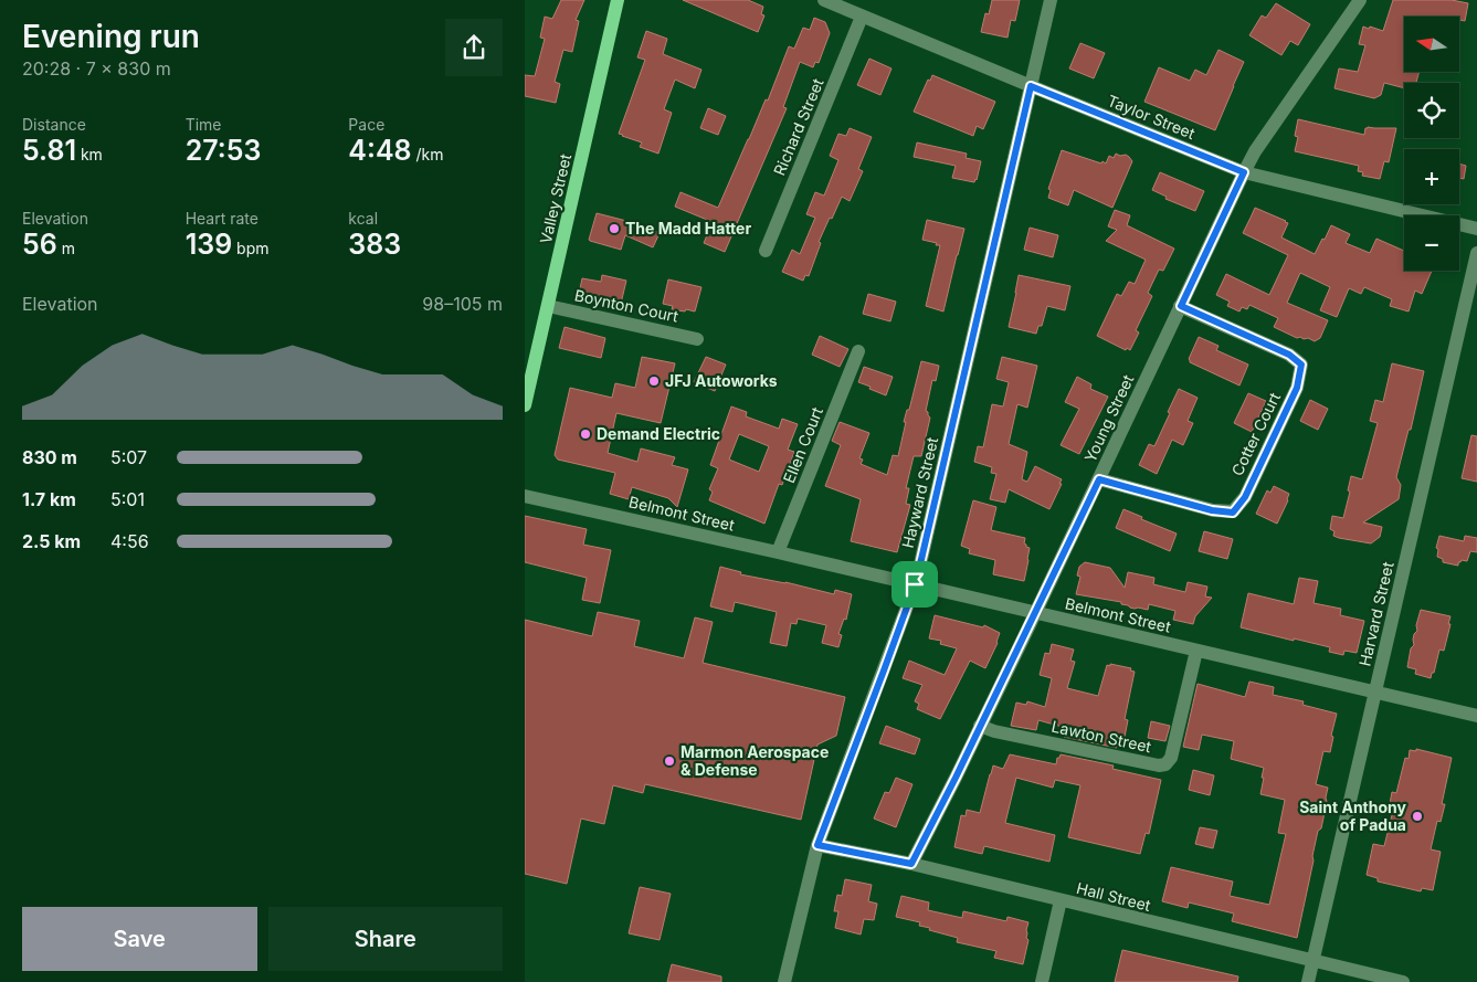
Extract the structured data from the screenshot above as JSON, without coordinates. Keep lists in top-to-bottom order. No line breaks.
{"streets":{"main road":["Valley Street"],"street":["Taylor Street","Richard Street","Boynton Court","Young Street","Cotter Court","Ellen Court","Hayward Street","Belmont Street","Harvard Street","Lawton Street","Hall Street"]},"crossings":[["Taylor Street","Richard Street"],["Taylor Street","Young Street"],["Taylor Street","Hayward Street"],["Valley Street","Boynton Court"],["Young Street","Cotter Court"],["Young Street","Belmont Street"],["Young Street","Lawton Street"],["Young Street","Hall Street"],["Ellen Court","Belmont Street"],["Hayward Street","Belmont Street"],["Hayward Street","Hall Street"],["Belmont Street","Harvard Street"],["Belmont Street","Lawton Street"],["Harvard Street","Hall Street"]],"places":["The Madd Hatter","JFJ Autoworks","Demand Electric","Marmon Aerospace & Defense","Saint Anthony of Padua"],"north":"left","page":{"heading":["Evening run","20:28 · 7 × 830 m"],"map_buttons":["+","−"],"stats":[["Distance","5.81 km"],["Time","27:53"],["Pace","4:48 /km"],["Elevation","56 m"],["Heart rate","139 bpm"],["kcal","383"]],"chart":["Elevation","98–105 m"],"list":[{"name":"830 m","note":"5:07"},{"name":"1.7 km","note":"5:01"},{"name":"2.5 km","note":"4:56"}],"buttons":["Save","Share"]}}
